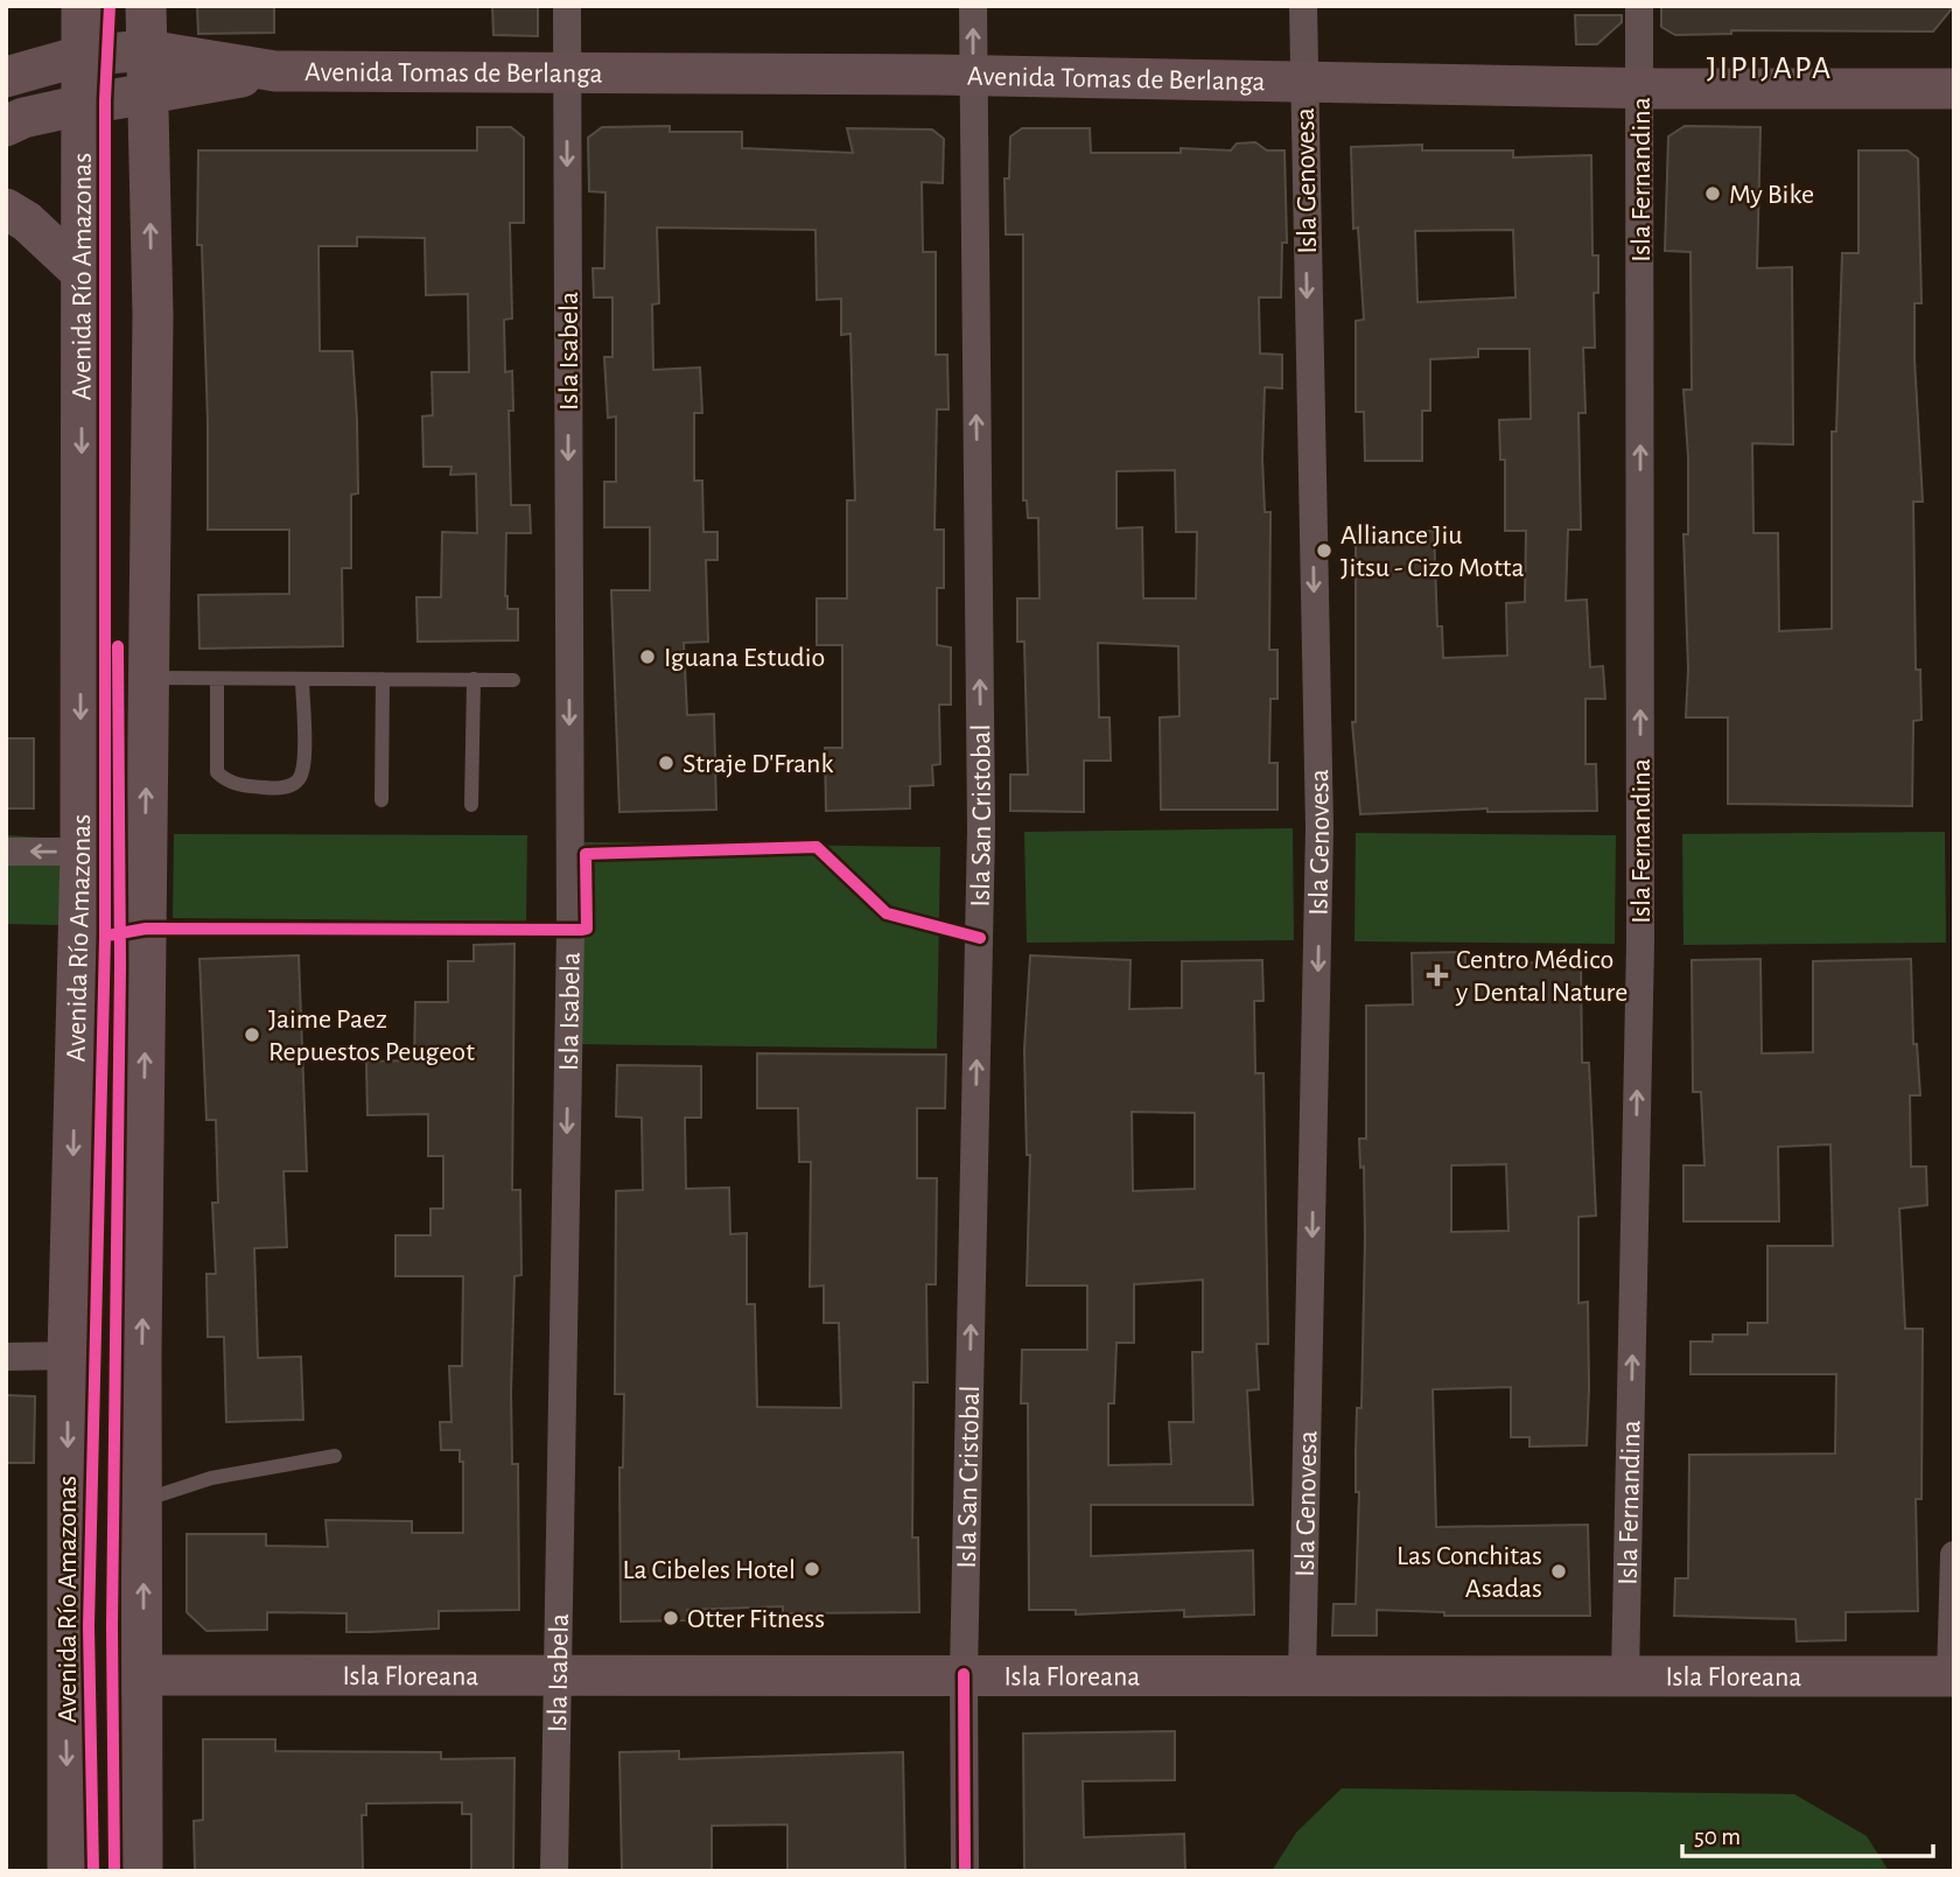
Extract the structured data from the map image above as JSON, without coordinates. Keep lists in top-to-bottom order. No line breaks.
{"streets":{"main road":["Avenida Tomas de Berlanga","Avenida Río Amazonas","Isla Floreana"],"street":["Isla Fernandina","Isla Genovesa","Isla Isabela","Isla San Cristobal"]},"crossings":[["Avenida Tomas de Berlanga","Isla Fernandina"],["Avenida Tomas de Berlanga","Isla Genovesa"],["Avenida Tomas de Berlanga","Avenida Río Amazonas"],["Avenida Tomas de Berlanga","Isla Isabela"],["Avenida Tomas de Berlanga","Isla San Cristobal"],["Isla Fernandina","Isla Floreana"],["Isla Genovesa","Isla Floreana"],["Isla Isabela","Isla Floreana"],["Isla San Cristobal","Isla Floreana"]],"one_way":["Isla Fernandina","Isla Genovesa","Isla Isabela","Isla San Cristobal"],"districts":["JIPIJAPA"],"places":{"other":["My Bike","Alliance Jiu Jitsu - Cizo Motta","Iguana Estudio","Straje D'Frank","Jaime Paez Repuestos Peugeot","La Cibeles Hotel","Las Conchitas Asadas","Otter Fitness"],"health":["Centro Médico y Dental Nature"]},"scale_bar":"50 m"}
